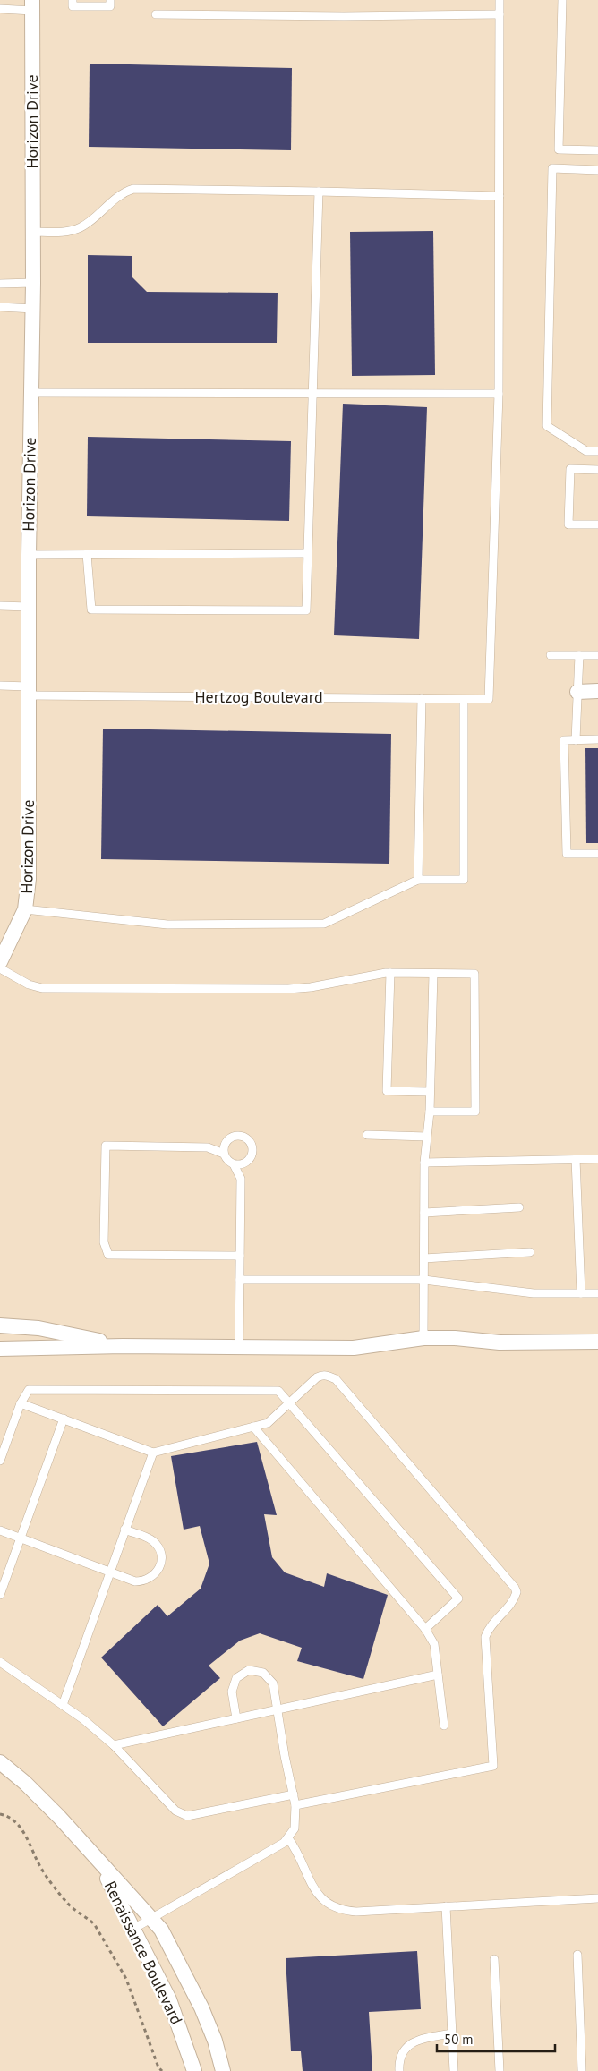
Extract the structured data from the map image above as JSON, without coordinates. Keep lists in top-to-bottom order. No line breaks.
{"streets":{"street":["Horizon Drive","Renaissance Boulevard"],"lane":["Hertzog Boulevard"]},"crossings":[["Horizon Drive","Hertzog Boulevard"]],"scale_bar":"50 m"}
